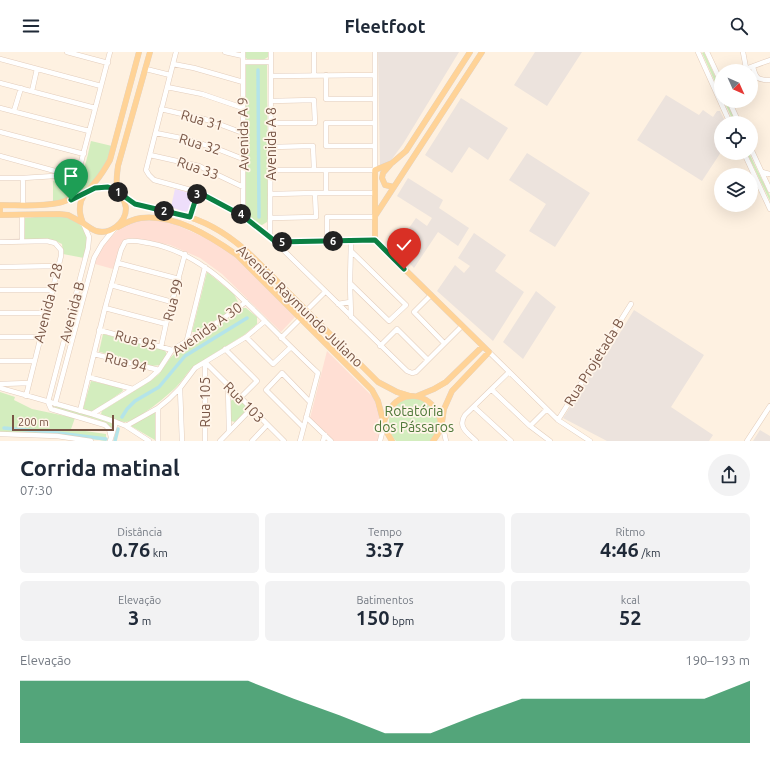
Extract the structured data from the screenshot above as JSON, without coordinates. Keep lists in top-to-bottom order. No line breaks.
{"streets":{"main road":["Avenida Raymundo Juliano"],"street":["Rua 31","Avenida A 9","Rua 32","Avenida A 8","Rua 33","Rua 99","Avenida A 28","Avenida B","Avenida A 30","Rua 95","Rua 94","Rua Projetada B","Rua 105","Rua 103"]},"crossings":[["Rua 31","Avenida A 9"],["Avenida A 9","Rua 32"],["Avenida A 9","Rua 33"],["Rua 99","Rua 95"],["Avenida Raymundo Juliano","Avenida B"],["Avenida A 30","Rua 95"],["Avenida A 30","Rua 94"],["Rua 105","Rua 103"]],"parks":["Rotatória dos Pássaros"],"scale_bar":"200 m","north":"bottom right","page":{"header":"Fleetfoot","pins":["1","3","2","4","6","5"],"scale":"200 m","heading":["Corrida matinal","07:30"],"stats":[["Distância","0.76 km"],["Tempo","3:37"],["Ritmo","4:46 /km"],["Elevação","3 m"],["Batimentos","150 bpm"],["kcal","52"]],"chart":["Elevação","190–193 m"]}}
